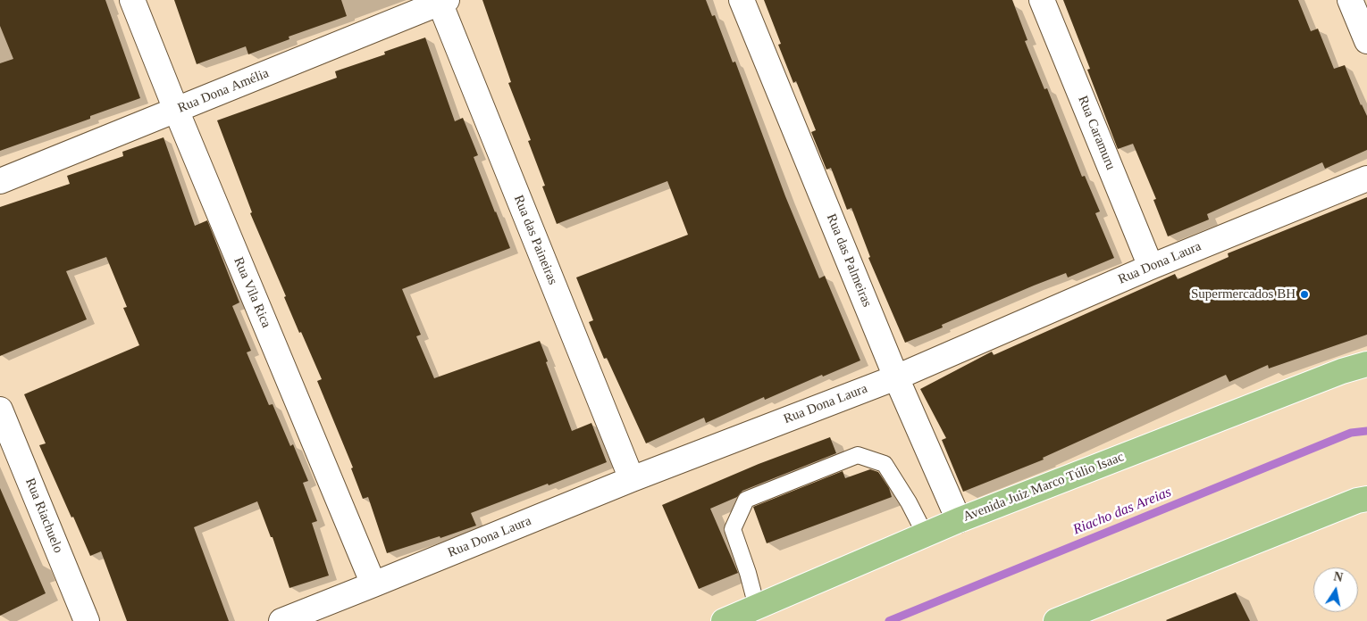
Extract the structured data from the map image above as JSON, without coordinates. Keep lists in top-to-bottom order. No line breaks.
{"streets":{"main road":["Avenida Juiz Marco Túlio Isaac"],"street":["Rua Dona Amélia","Rua Caramuru","Rua das Paineiras","Rua das Palmeiras","Rua Dona Laura","Rua Vila Rica","Rua Riachuelo"]},"crossings":[["Rua Dona Amélia","Rua das Paineiras"],["Rua Dona Amélia","Rua Vila Rica"],["Rua Caramuru","Rua Dona Laura"],["Rua das Paineiras","Rua Dona Laura"],["Rua das Palmeiras","Rua Dona Laura"],["Rua das Palmeiras","Avenida Juiz Marco Túlio Isaac"],["Rua Dona Laura","Rua Vila Rica"]],"water":["Riacho das Areias"],"places":["Supermercados BH"],"north":"top"}
